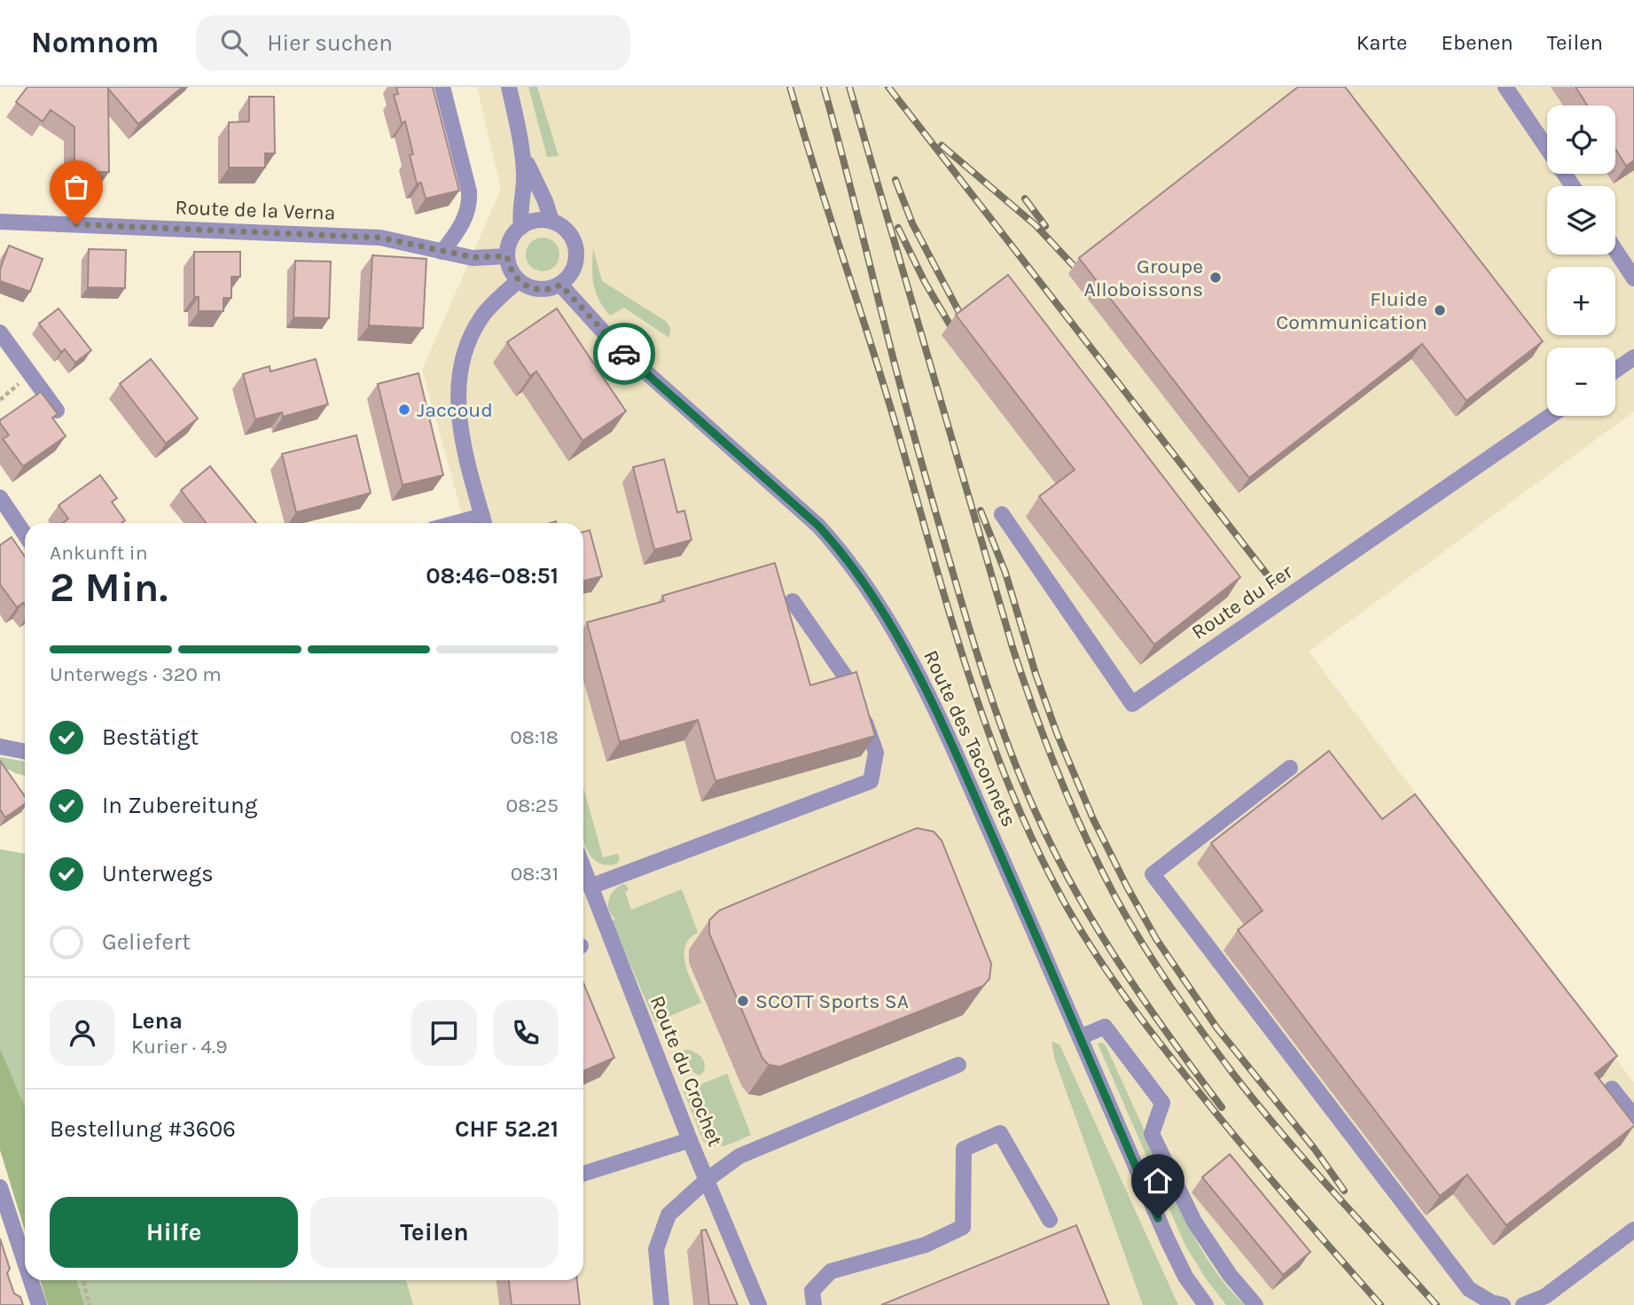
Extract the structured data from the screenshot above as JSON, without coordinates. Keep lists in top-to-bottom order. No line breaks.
{"streets":{"street":["Route de la Verna","Route du Fer","Route des Taconnets","Route du Crochet"]},"crossings":[["Route de la Verna","Route des Taconnets"]],"places":["Groupe Alloboissons","Fluide Communication","Jaccoud","SCOTT Sports SA"],"page":{"header":"Nomnom","search":"Hier suchen","nav":["Karte","Ebenen","Teilen"],"map_buttons":["+","−"],"heading":["2 Min.","Ankunft in","08:46–08:51"],"panel":["Lena","Kurier · 4.9","Bestellung #3606","CHF 52.21"],"bar":"Unterwegs · 320 m","list":[["Bestätigt","08:18"],["In Zubereitung","08:25"],["Unterwegs","08:31"],"Geliefert"],"buttons":["Hilfe","Teilen"]}}
